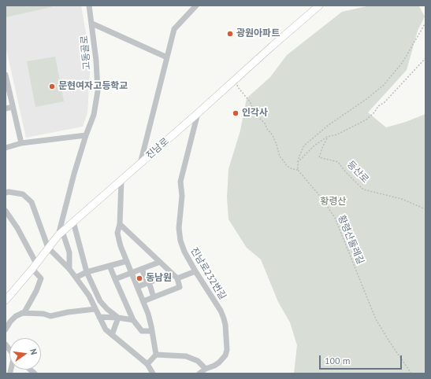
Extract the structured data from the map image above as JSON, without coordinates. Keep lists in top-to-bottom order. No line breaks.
{"streets":{"main road":["진남로"],"street":["고동골로","진남로232번길"],"path":["등산로","황령산둘레길"]},"crossings":[["고동골로","진남로"],["진남로","진남로232번길"]],"parks":["황령산"],"places":["광원아파트","문현여자고등학교","인각사","동남원"],"scale_bar":"100 m","north":"right"}
